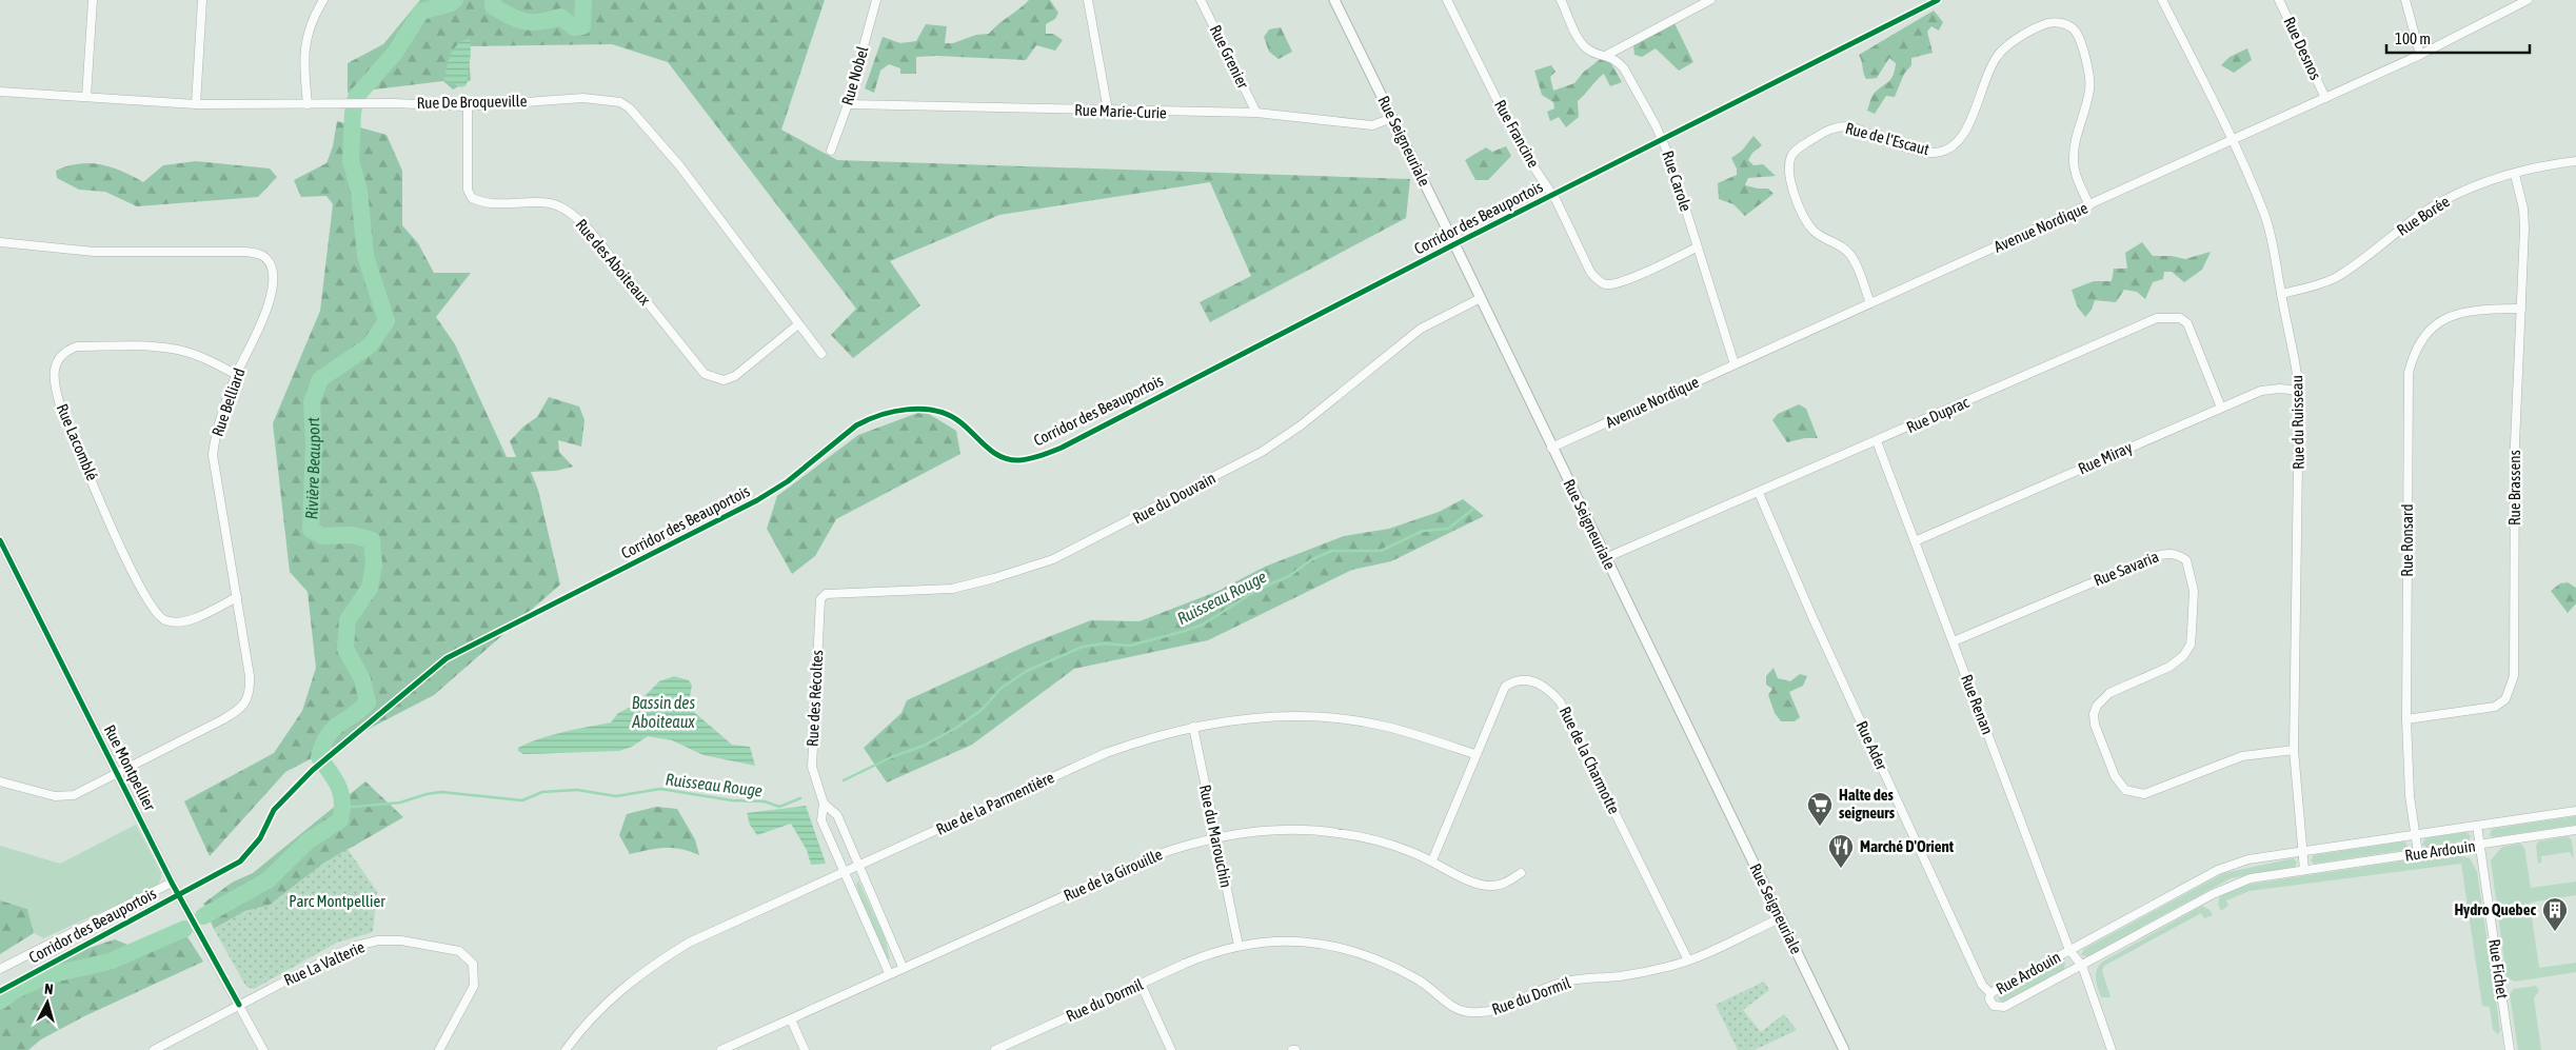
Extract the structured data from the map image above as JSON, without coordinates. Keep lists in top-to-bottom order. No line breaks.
{"streets":{"street":["Rue Desnos","Rue Grenier","Rue Nobel","Rue De Broqueville","Rue Marie-Curie","Rue Francine","Rue de l'Escaut","Rue Seigneuriale","Rue Carole","Rue Borée","Avenue Nordique","Rue des Aboiteaux","Rue Belliard","Rue Duprac","Rue du Ruisseau","Rue Lacomblé","Rue Miray","Rue Brassens","Rue du Douvain","Rue Ronsard","Rue Savaria","Rue des Récoltes","Rue Renan","Rue Ader","Rue de la Charmotte","Rue Montpellier","Rue de la Parmentière","Rue du Marouchin","Rue Ardouin","Rue de la Girouille","Rue La Valterie","Rue Fichet","Rue du Dormil"],"cycle path":["Corridor des Beauportois"]},"crossings":[["Rue Desnos","Avenue Nordique"],["Rue Grenier","Rue Marie-Curie"],["Rue Nobel","Rue Marie-Curie"],["Rue De Broqueville","Rue des Aboiteaux"],["Rue Marie-Curie","Rue Seigneuriale"],["Rue Francine","Rue Carole"],["Rue de l'Escaut","Avenue Nordique"],["Rue Seigneuriale","Avenue Nordique"],["Rue Seigneuriale","Rue Duprac"],["Rue Seigneuriale","Rue du Douvain"],["Rue Seigneuriale","Rue du Dormil"],["Rue Carole","Avenue Nordique"],["Rue Borée","Rue du Ruisseau"],["Rue Borée","Rue Brassens"],["Avenue Nordique","Rue du Ruisseau"],["Rue Belliard","Rue Lacomblé"],["Rue Belliard","Rue Montpellier"],["Rue Duprac","Rue Miray"],["Rue Duprac","Rue Renan"],["Rue Duprac","Rue Ader"],["Rue du Ruisseau","Rue Miray"],["Rue du Ruisseau","Rue Savaria"],["Rue du Ruisseau","Rue Ardouin"],["Rue Miray","Rue Renan"],["Rue Brassens","Rue Ronsard"],["Rue du Douvain","Rue des Récoltes"],["Rue Ronsard","Rue Ardouin"],["Rue Savaria","Rue Renan"],["Rue des Récoltes","Rue de la Parmentière"],["Rue des Récoltes","Rue de la Girouille"],["Rue Renan","Rue Ardouin"],["Rue Ader","Rue Ardouin"],["Rue de la Charmotte","Rue de la Parmentière"],["Rue de la Charmotte","Rue de la Girouille"],["Rue de la Charmotte","Rue du Dormil"],["Rue Montpellier","Rue La Valterie"],["Rue de la Parmentière","Rue du Marouchin"],["Rue du Marouchin","Rue de la Girouille"],["Rue du Marouchin","Rue du Dormil"],["Rue Ardouin","Rue Fichet"]],"water":["Rivière Beauport","Ruisseau Rouge","Bassin des Aboiteaux"],"parks":["Parc Montpellier"],"places":{"supermarket":["Halte des seigneurs"],"restaurant":["Marché D'Orient"],"building":["Hydro Quebec"]},"scale_bar":"100 m","north":"top"}
